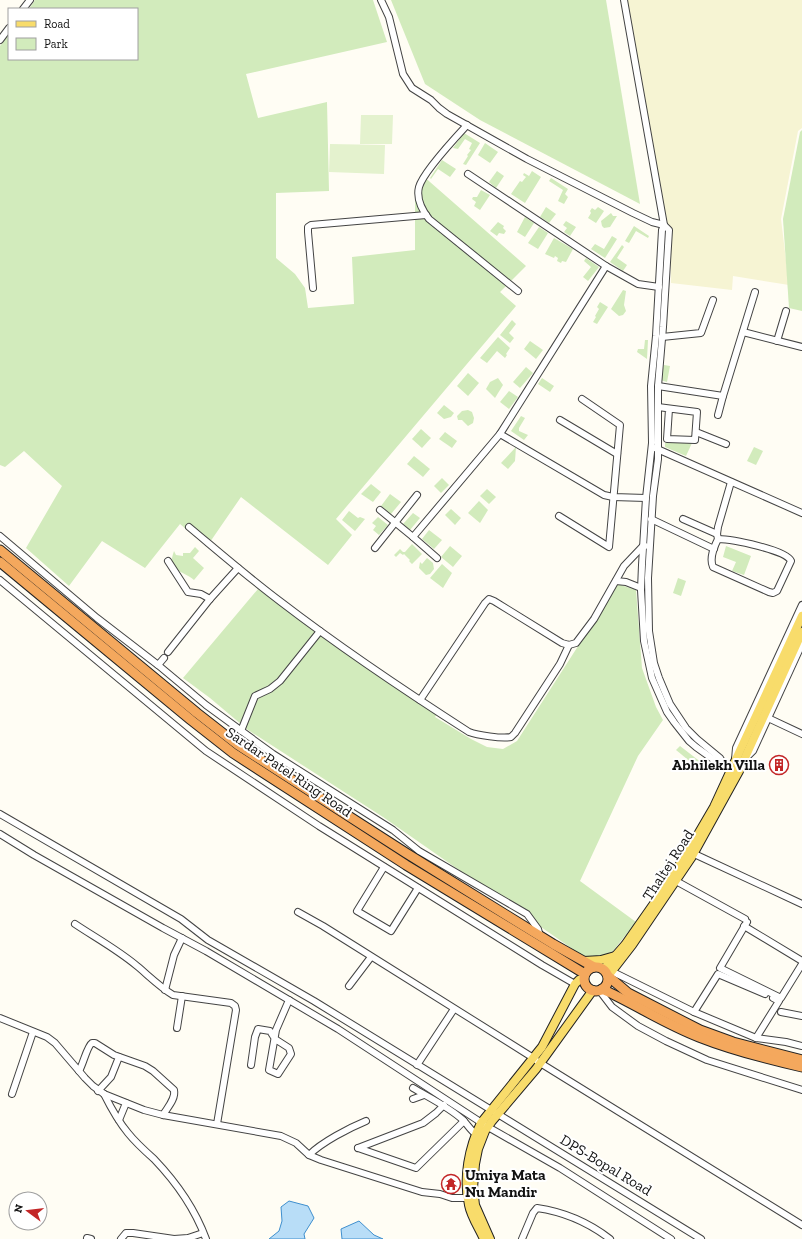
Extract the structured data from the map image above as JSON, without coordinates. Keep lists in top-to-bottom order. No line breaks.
{"streets":{"highway":["Sardar Patel Ring Road"],"main road":["Thaltej Road"],"street":["DPS-Bopal Road"]},"crossings":[["Sardar Patel Ring Road","Thaltej Road"]],"places":{"building":["Abhilekh Villa"],"temple":["Umiya Mata Nu Mandir"]},"legend":["Road","Park"],"north":"left"}
